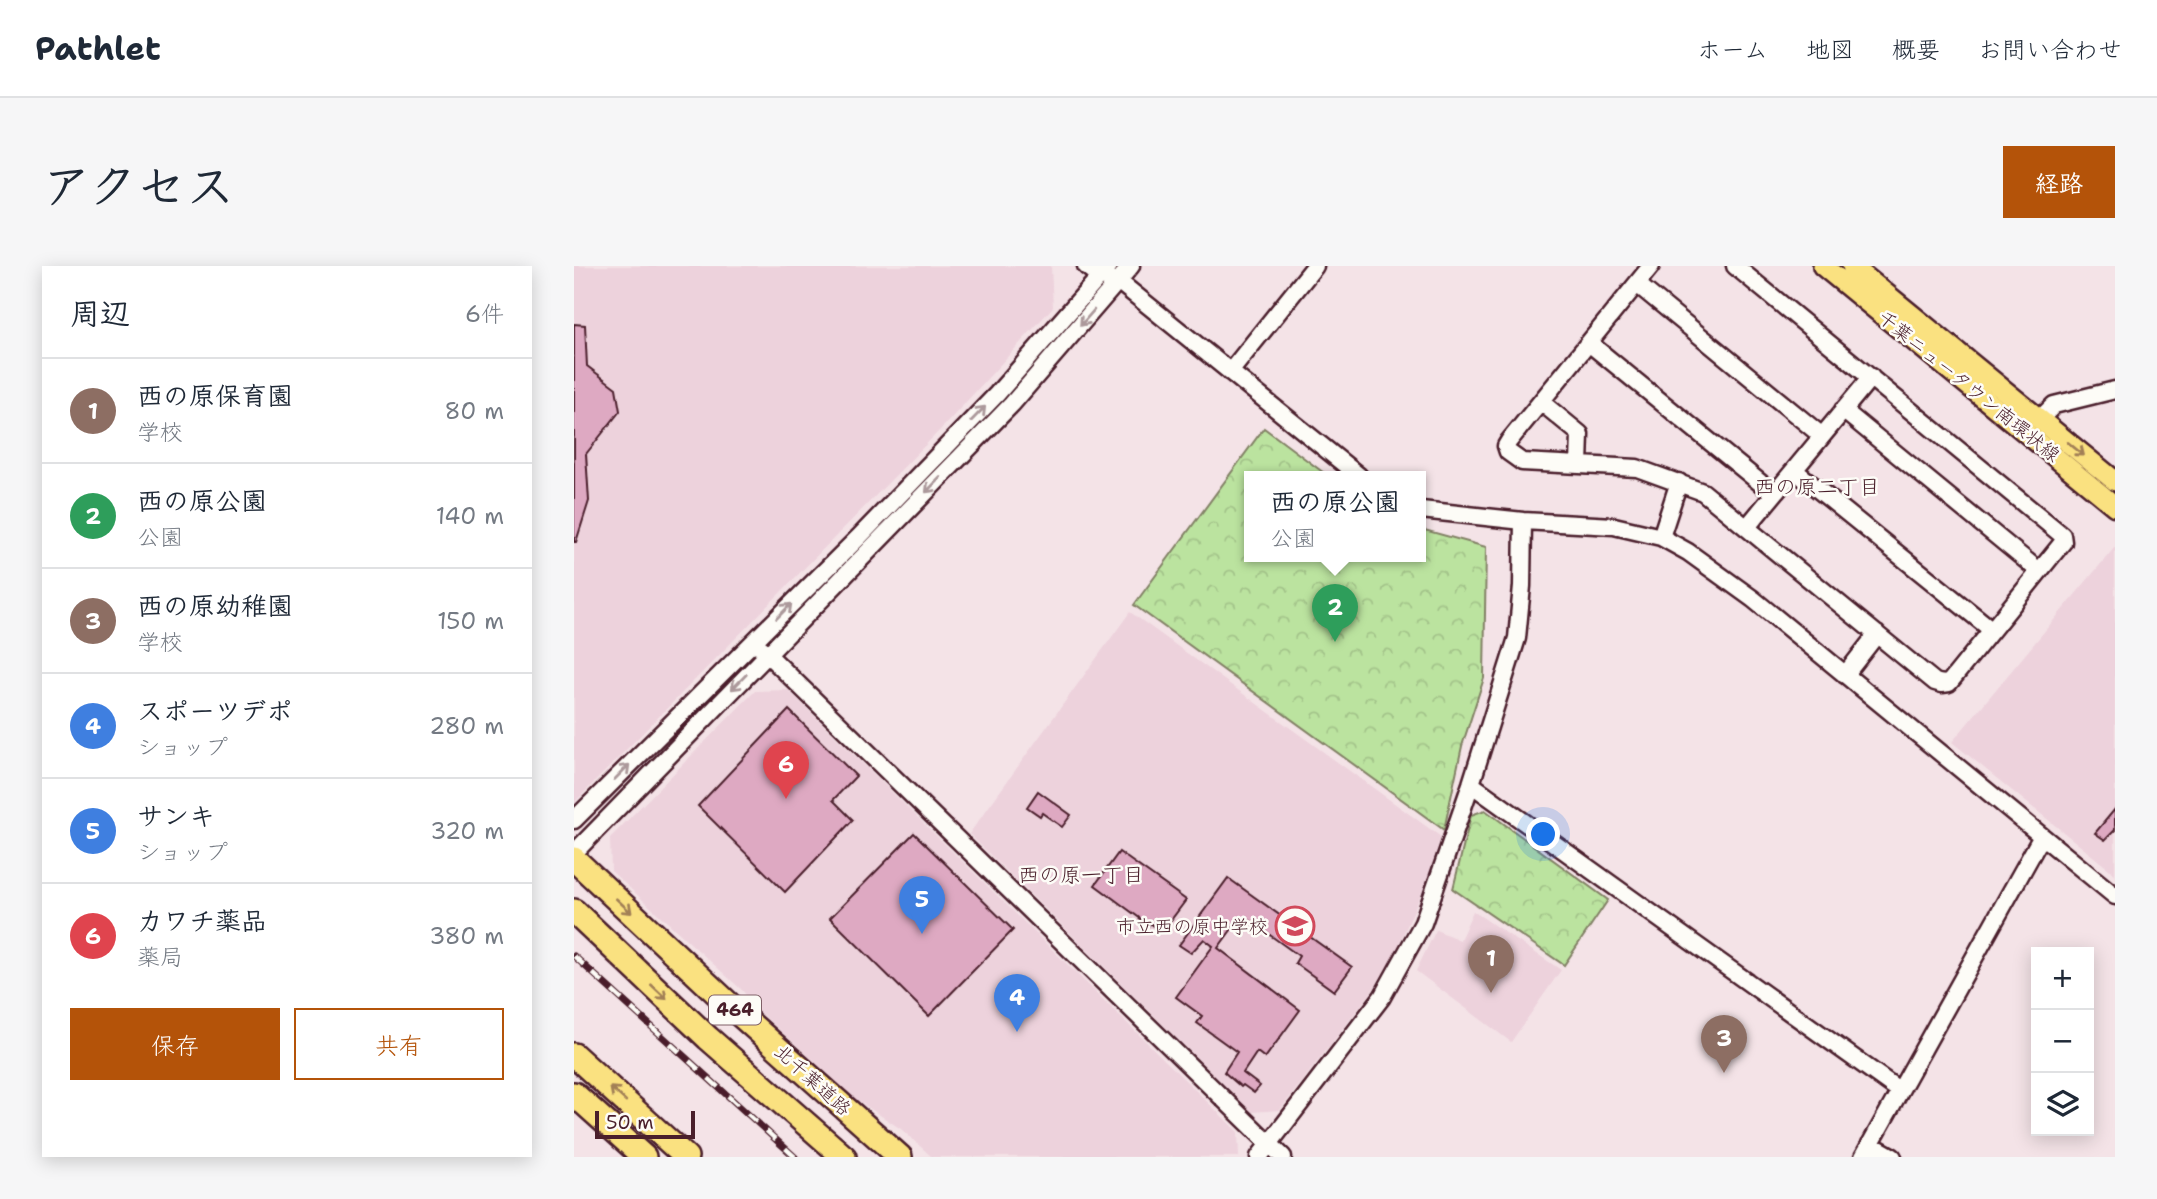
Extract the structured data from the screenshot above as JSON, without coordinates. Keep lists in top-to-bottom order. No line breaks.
{"streets":{"highway":["464","北千葉道路"],"main road":["千葉ニュータウン南環状線"]},"districts":["西の原二丁目","西の原一丁目"],"places":{"school or university":["市立西の原中学校"]},"scale_bar":"50 m","page":{"header":"Pathlet","nav":["ホーム","地図","概要","お問い合わせ"],"title":"アクセス","buttons":["経路",["保存","共有"]],"heading":["周辺","6件"],"list":[{"mark":"1","name":"西の原保育園","note":"学校","value":"80 m"},{"mark":"2","name":"西の原公園","note":"公園","value":"140 m"},{"mark":"3","name":"西の原幼稚園","note":"学校","value":"150 m"},{"mark":"4","name":"スポーツデポ","note":"ショップ","value":"280 m"},{"mark":"5","name":"サンキ","note":"ショップ","value":"320 m"},{"mark":"6","name":"カワチ薬品","note":"薬局","value":"380 m"}],"popup":["西の原公園","公園"],"pins":["2","6","5","1","4","3"],"map_buttons":["+","−"],"scale":"50 m"}}
